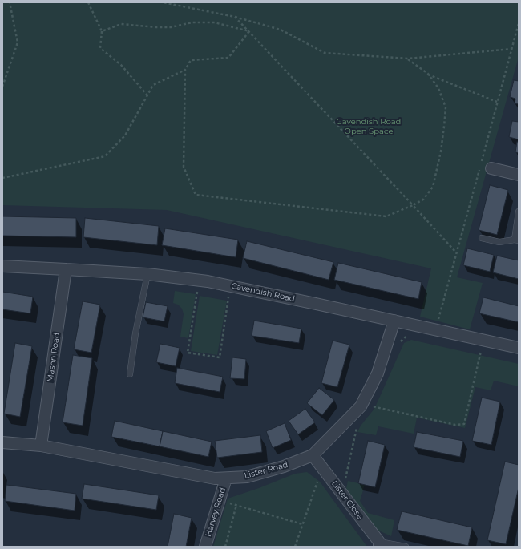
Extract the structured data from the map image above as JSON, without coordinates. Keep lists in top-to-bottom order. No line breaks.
{"streets":{"street":["Cavendish Road","Mason Road","Lister Road","Lister Close","Harvey Road"]},"crossings":[["Cavendish Road","Mason Road"],["Cavendish Road","Lister Road"],["Mason Road","Lister Road"],["Lister Road","Lister Close"],["Lister Road","Harvey Road"]],"parks":["Cavendish Road Open Space"]}
